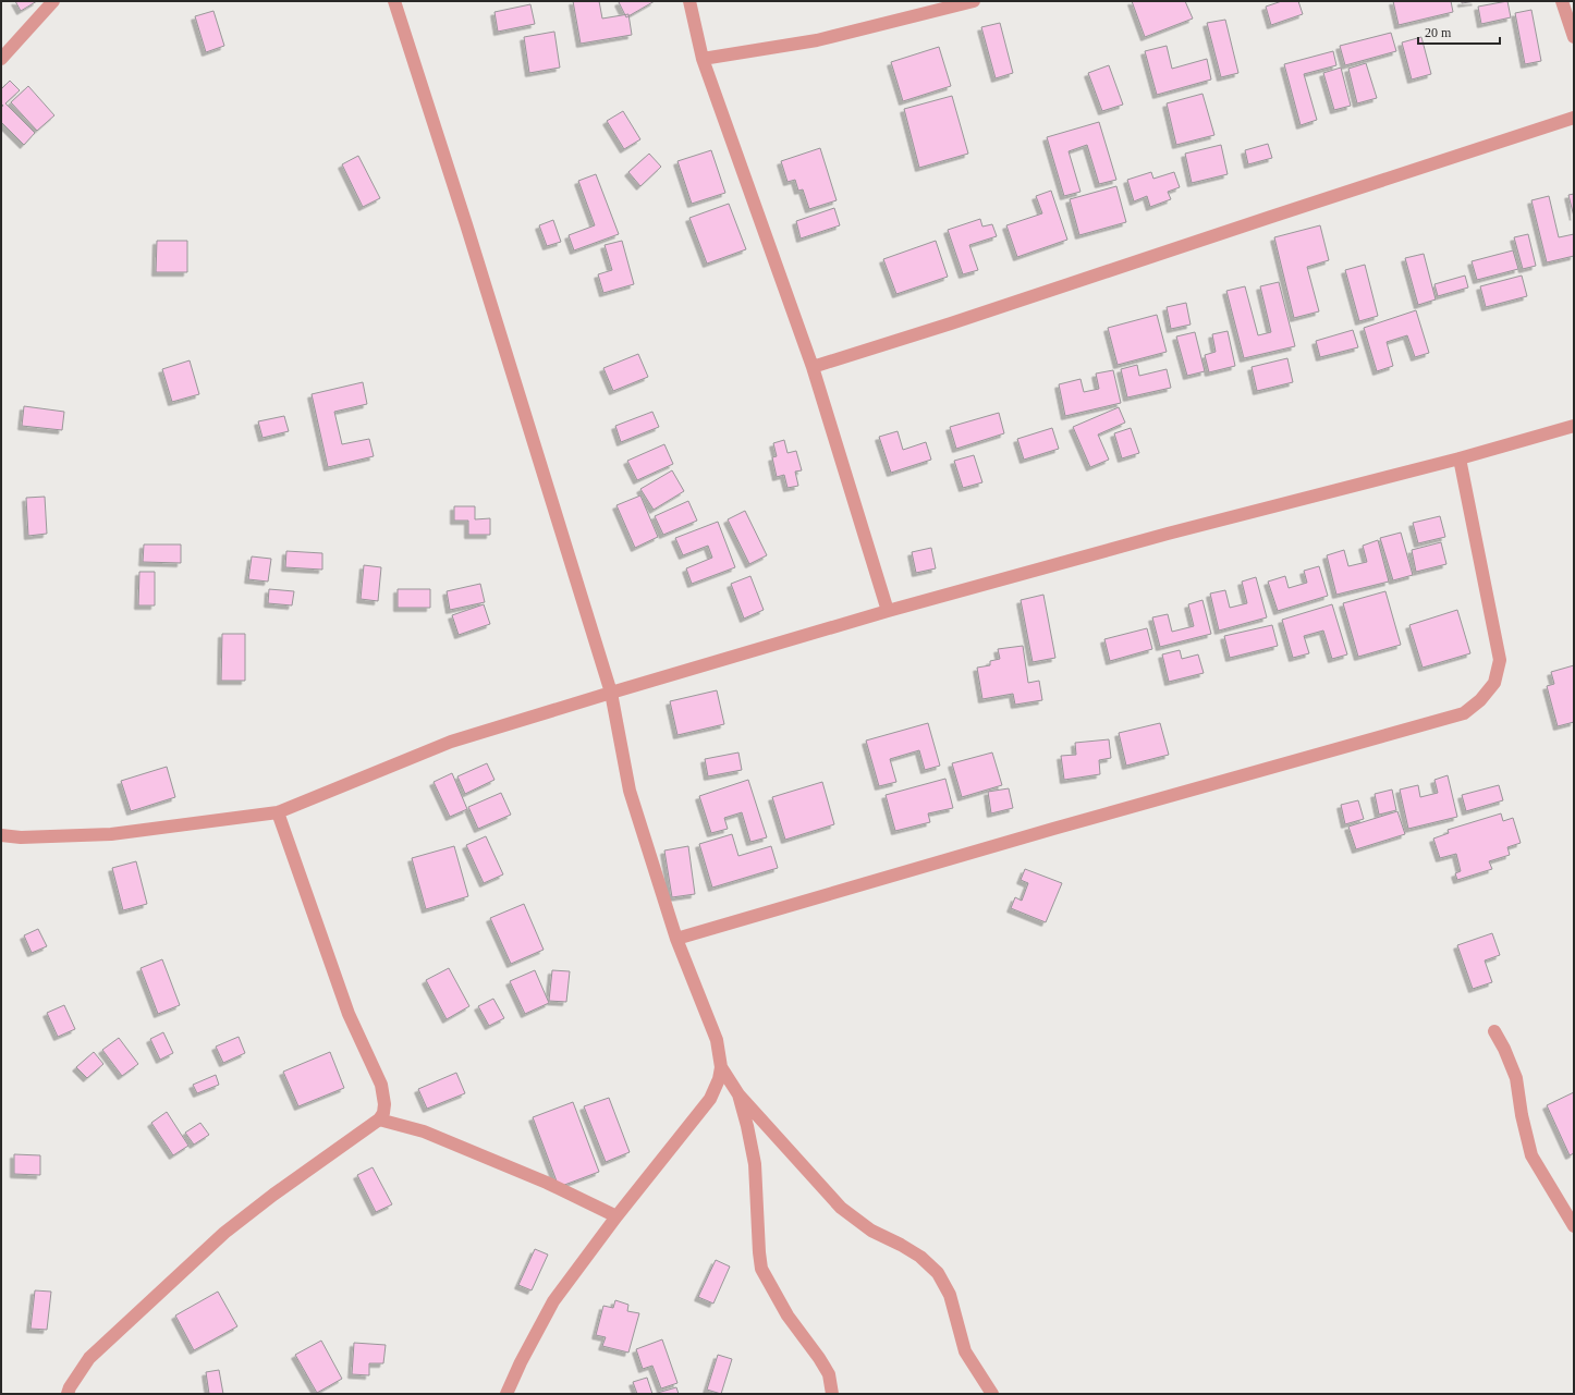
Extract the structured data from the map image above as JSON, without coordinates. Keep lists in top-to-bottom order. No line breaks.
{"scale_bar":"20 m"}
